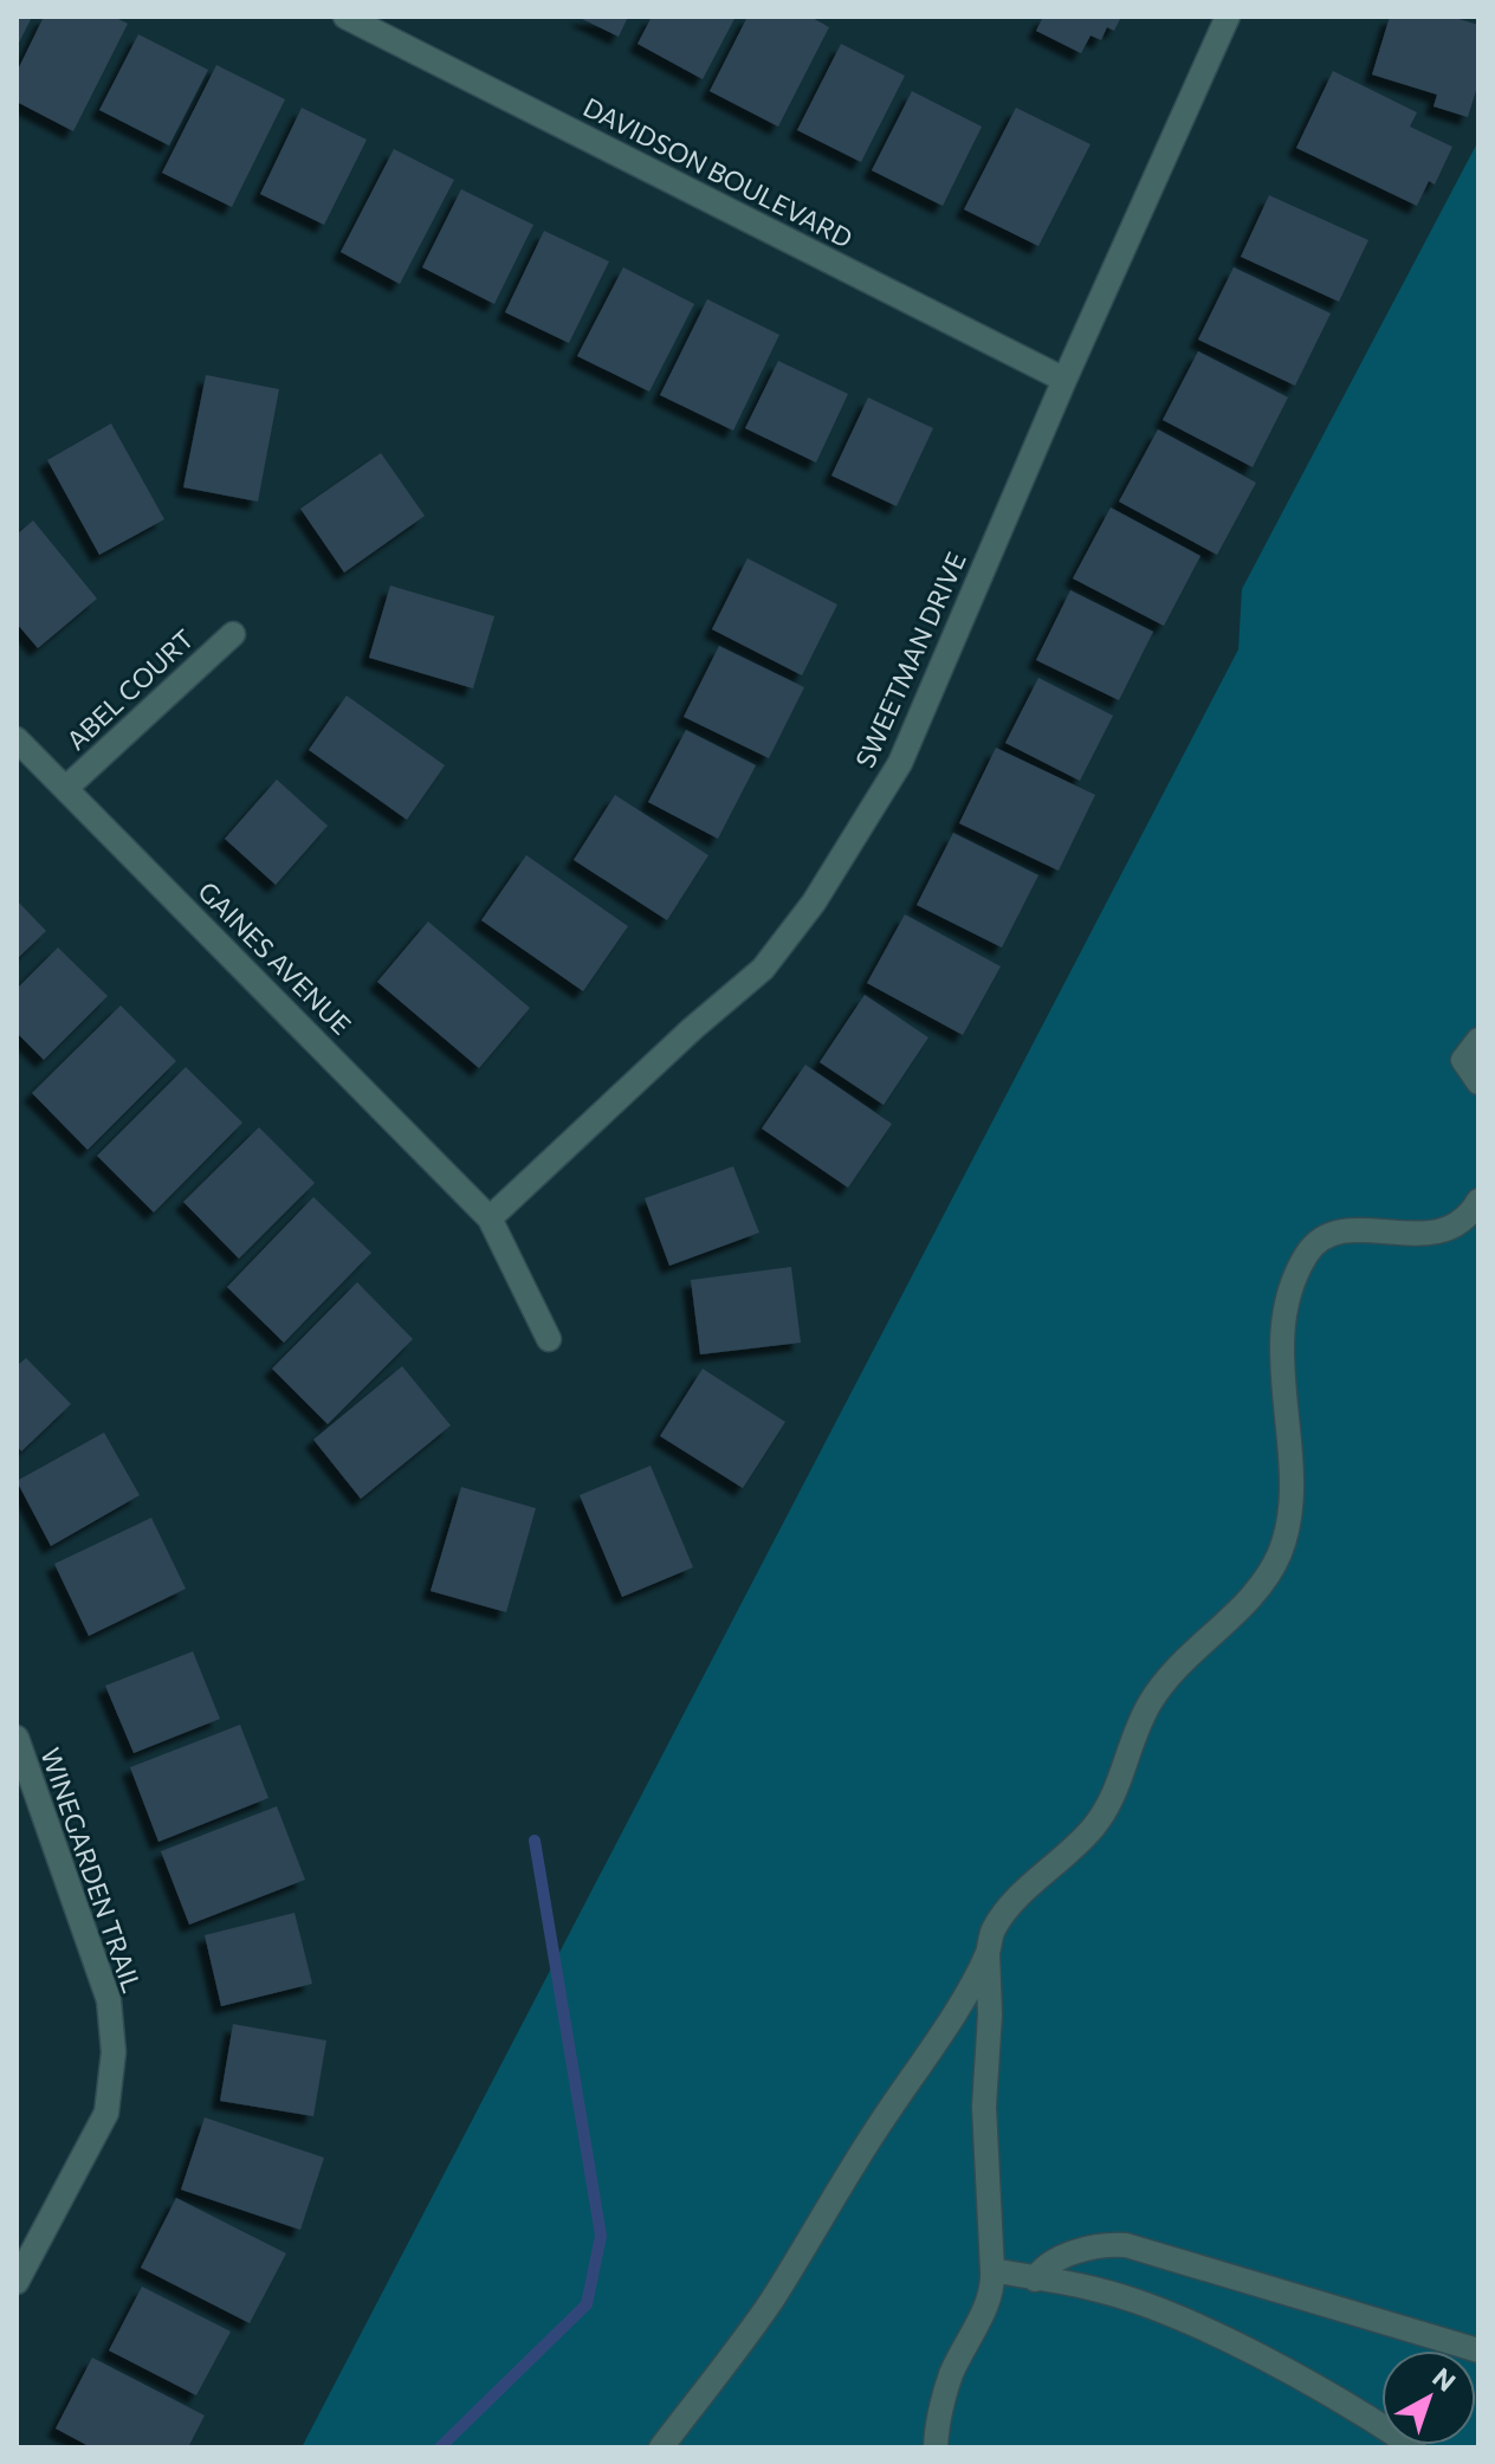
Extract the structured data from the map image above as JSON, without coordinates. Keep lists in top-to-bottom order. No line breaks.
{"streets":{"street":["DAVIDSON BOULEVARD","SWEETMAN DRIVE","ABEL COURT","GAINES AVENUE","WINEGARDEN TRAIL"]},"crossings":[["DAVIDSON BOULEVARD","SWEETMAN DRIVE"],["SWEETMAN DRIVE","GAINES AVENUE"],["ABEL COURT","GAINES AVENUE"]],"north":"top right"}
